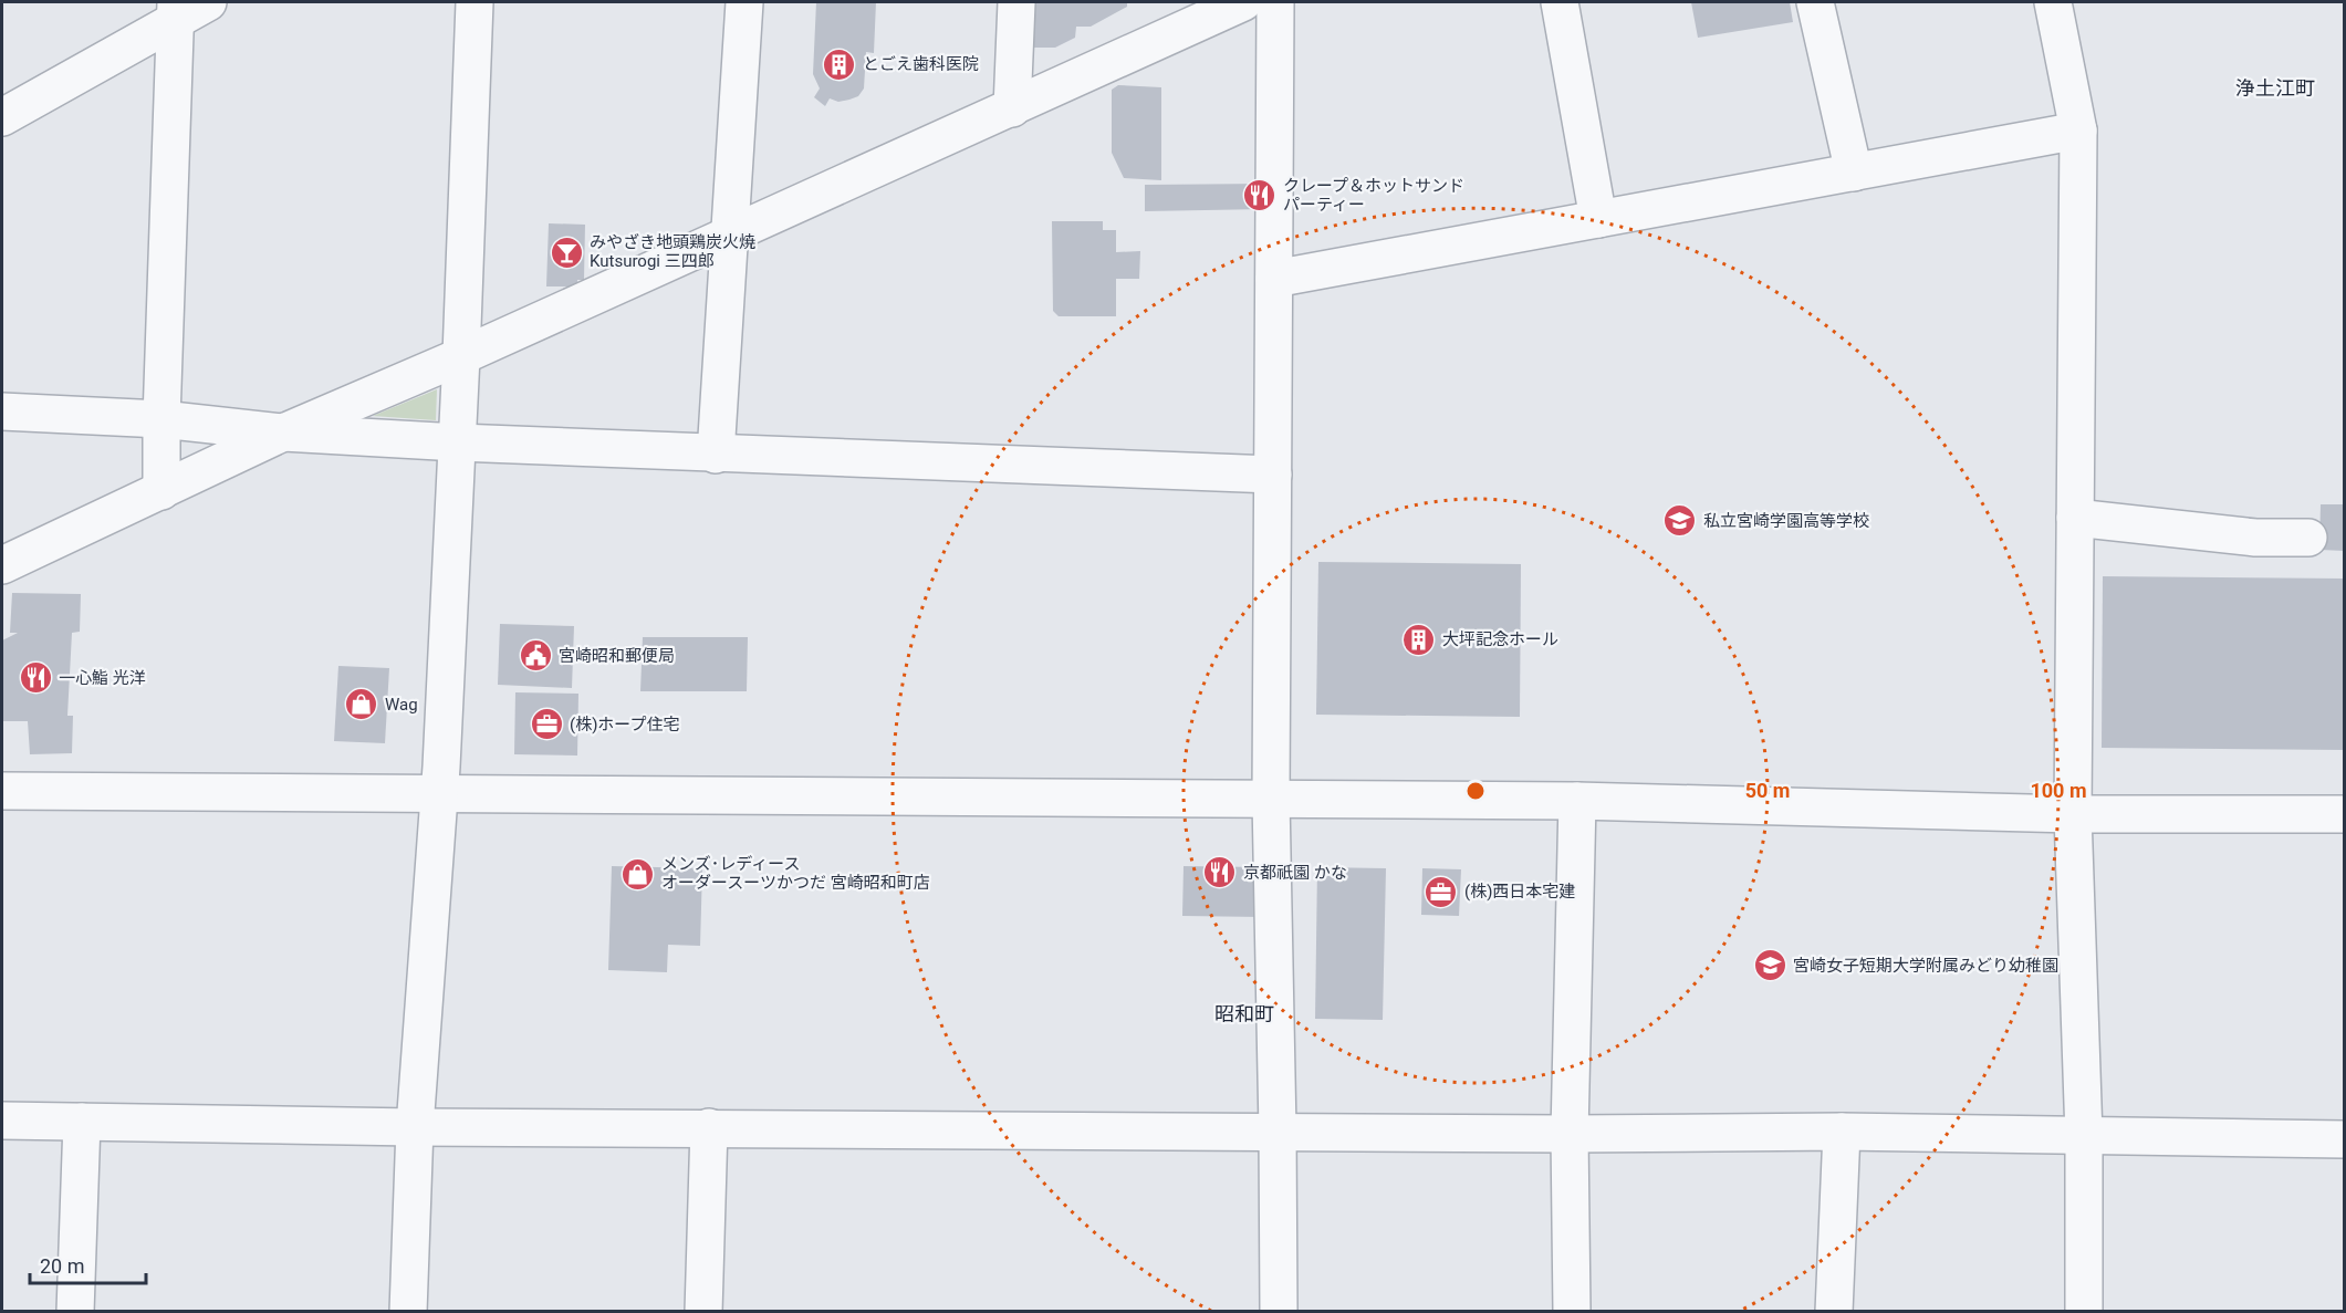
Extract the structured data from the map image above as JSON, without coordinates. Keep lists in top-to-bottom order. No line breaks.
{"districts":["浄土江町","昭和町"],"places":{"building":["とごえ歯科医院","大坪記念ホール"],"restaurant":["クレープ＆ホットサンド パーティー","一心鮨 光洋","京都祇園 かな"],"bar":["みやざき地頭鶏炭火焼 Kutsurogi 三四郎"],"school or university":["私立宮崎学園高等学校","宮崎女子短期大学附属みどり幼稚園"],"public building":["宮崎昭和郵便局"],"shop":["Wag","メンズ･レディース オーダースーツかつだ 宮崎昭和町店"],"office":["(株)ホープ住宅","(株)西日本宅建"]},"scale_bar":"20 m","rings":["50 m","100 m"]}
